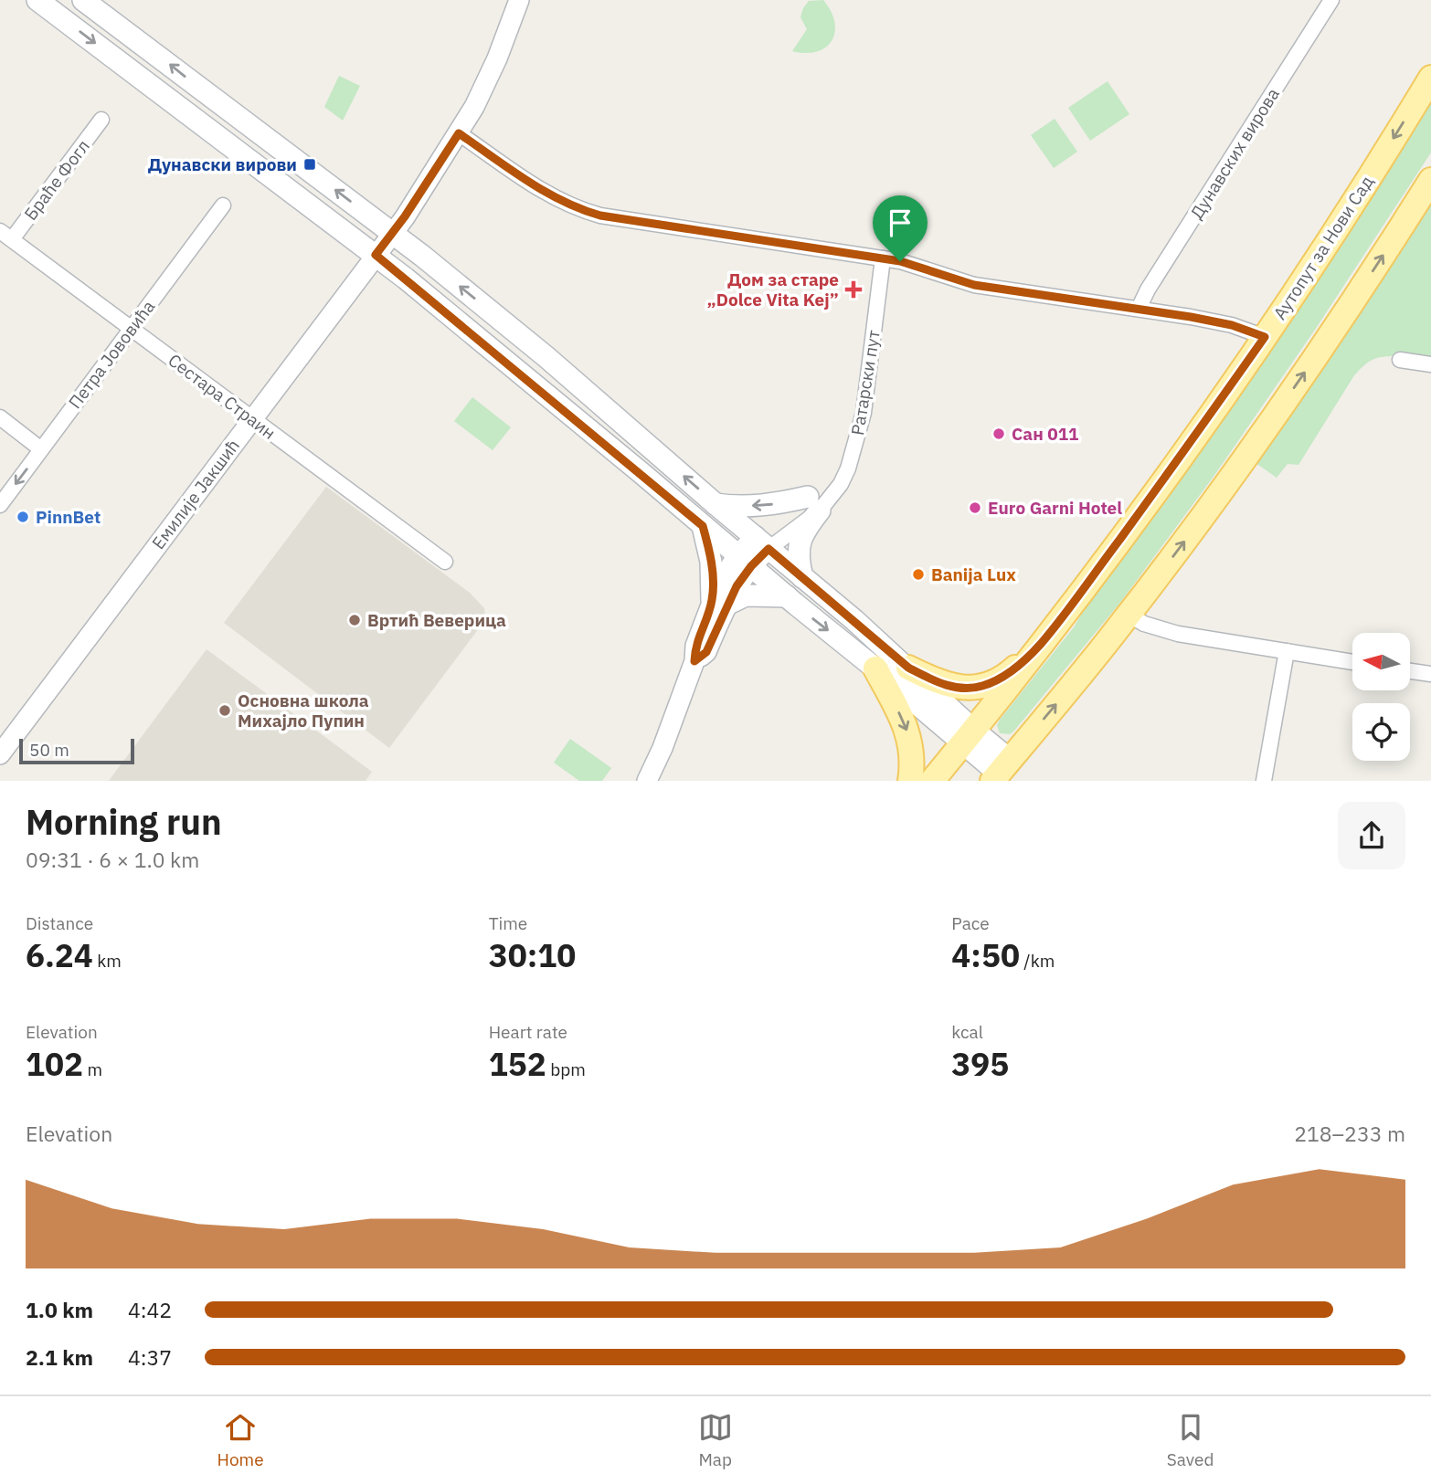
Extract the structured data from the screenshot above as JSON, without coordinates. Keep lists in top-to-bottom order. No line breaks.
{"streets":{"main road":["Аутопут за Нови Сад"],"street":["Дунавских вирова","Браће Фогл","Петра Јововића","Ратарски пут","Сестара Страин","Емилије Јакшић"]},"crossings":[["Браће Фогл","Сестара Страин"],["Петра Јововића","Сестара Страин"],["Сестара Страин","Емилије Јакшић"]],"places":{"transit":["Дунавски вирови"],"health":["Дом за старе „Dolce Vita Kej”"],"other":["Сан 011","Euro Garni Hotel","PinnBet","Banija Lux","Вртић Веверица","Основна школа Михајло Пупин"]},"scale_bar":"50 m","north":"left","page":{"scale":"50 m","heading":["Morning run","09:31 · 6 × 1.0 km"],"stats":[["Distance","6.24 km"],["Time","30:10"],["Pace","4:50 /km"],["Elevation","102 m"],["Heart rate","152 bpm"],["kcal","395"]],"chart":["Elevation","218–233 m"],"list":[{"name":"1.0 km","note":"4:42"},{"name":"2.1 km","note":"4:37"}],"tabs":["Home","Map","Saved"]}}
